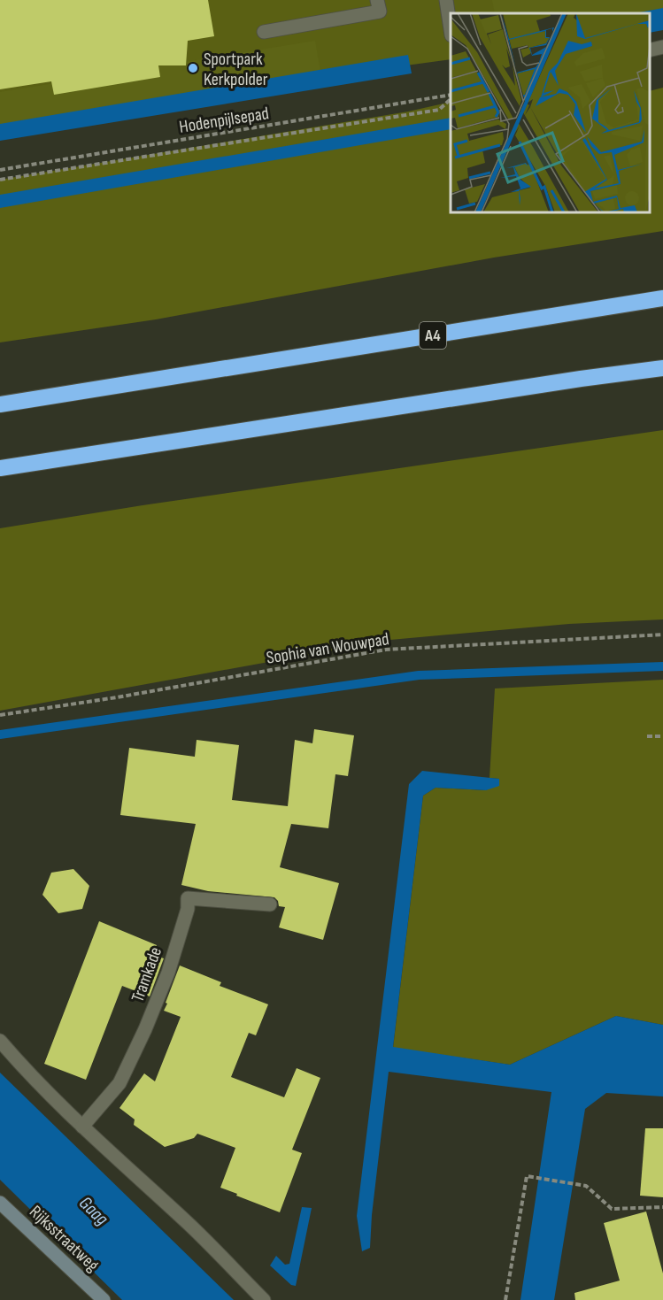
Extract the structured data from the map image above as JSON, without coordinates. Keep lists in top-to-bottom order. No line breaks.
{"streets":{"highway":["A4"],"main road":["Rijksstraatweg"],"street":["Tramkade"],"path":["Hodenpijlsepad","Sophia van Wouwpad"]},"water":["Gaag"],"places":["Sportpark Kerkpolder"]}
